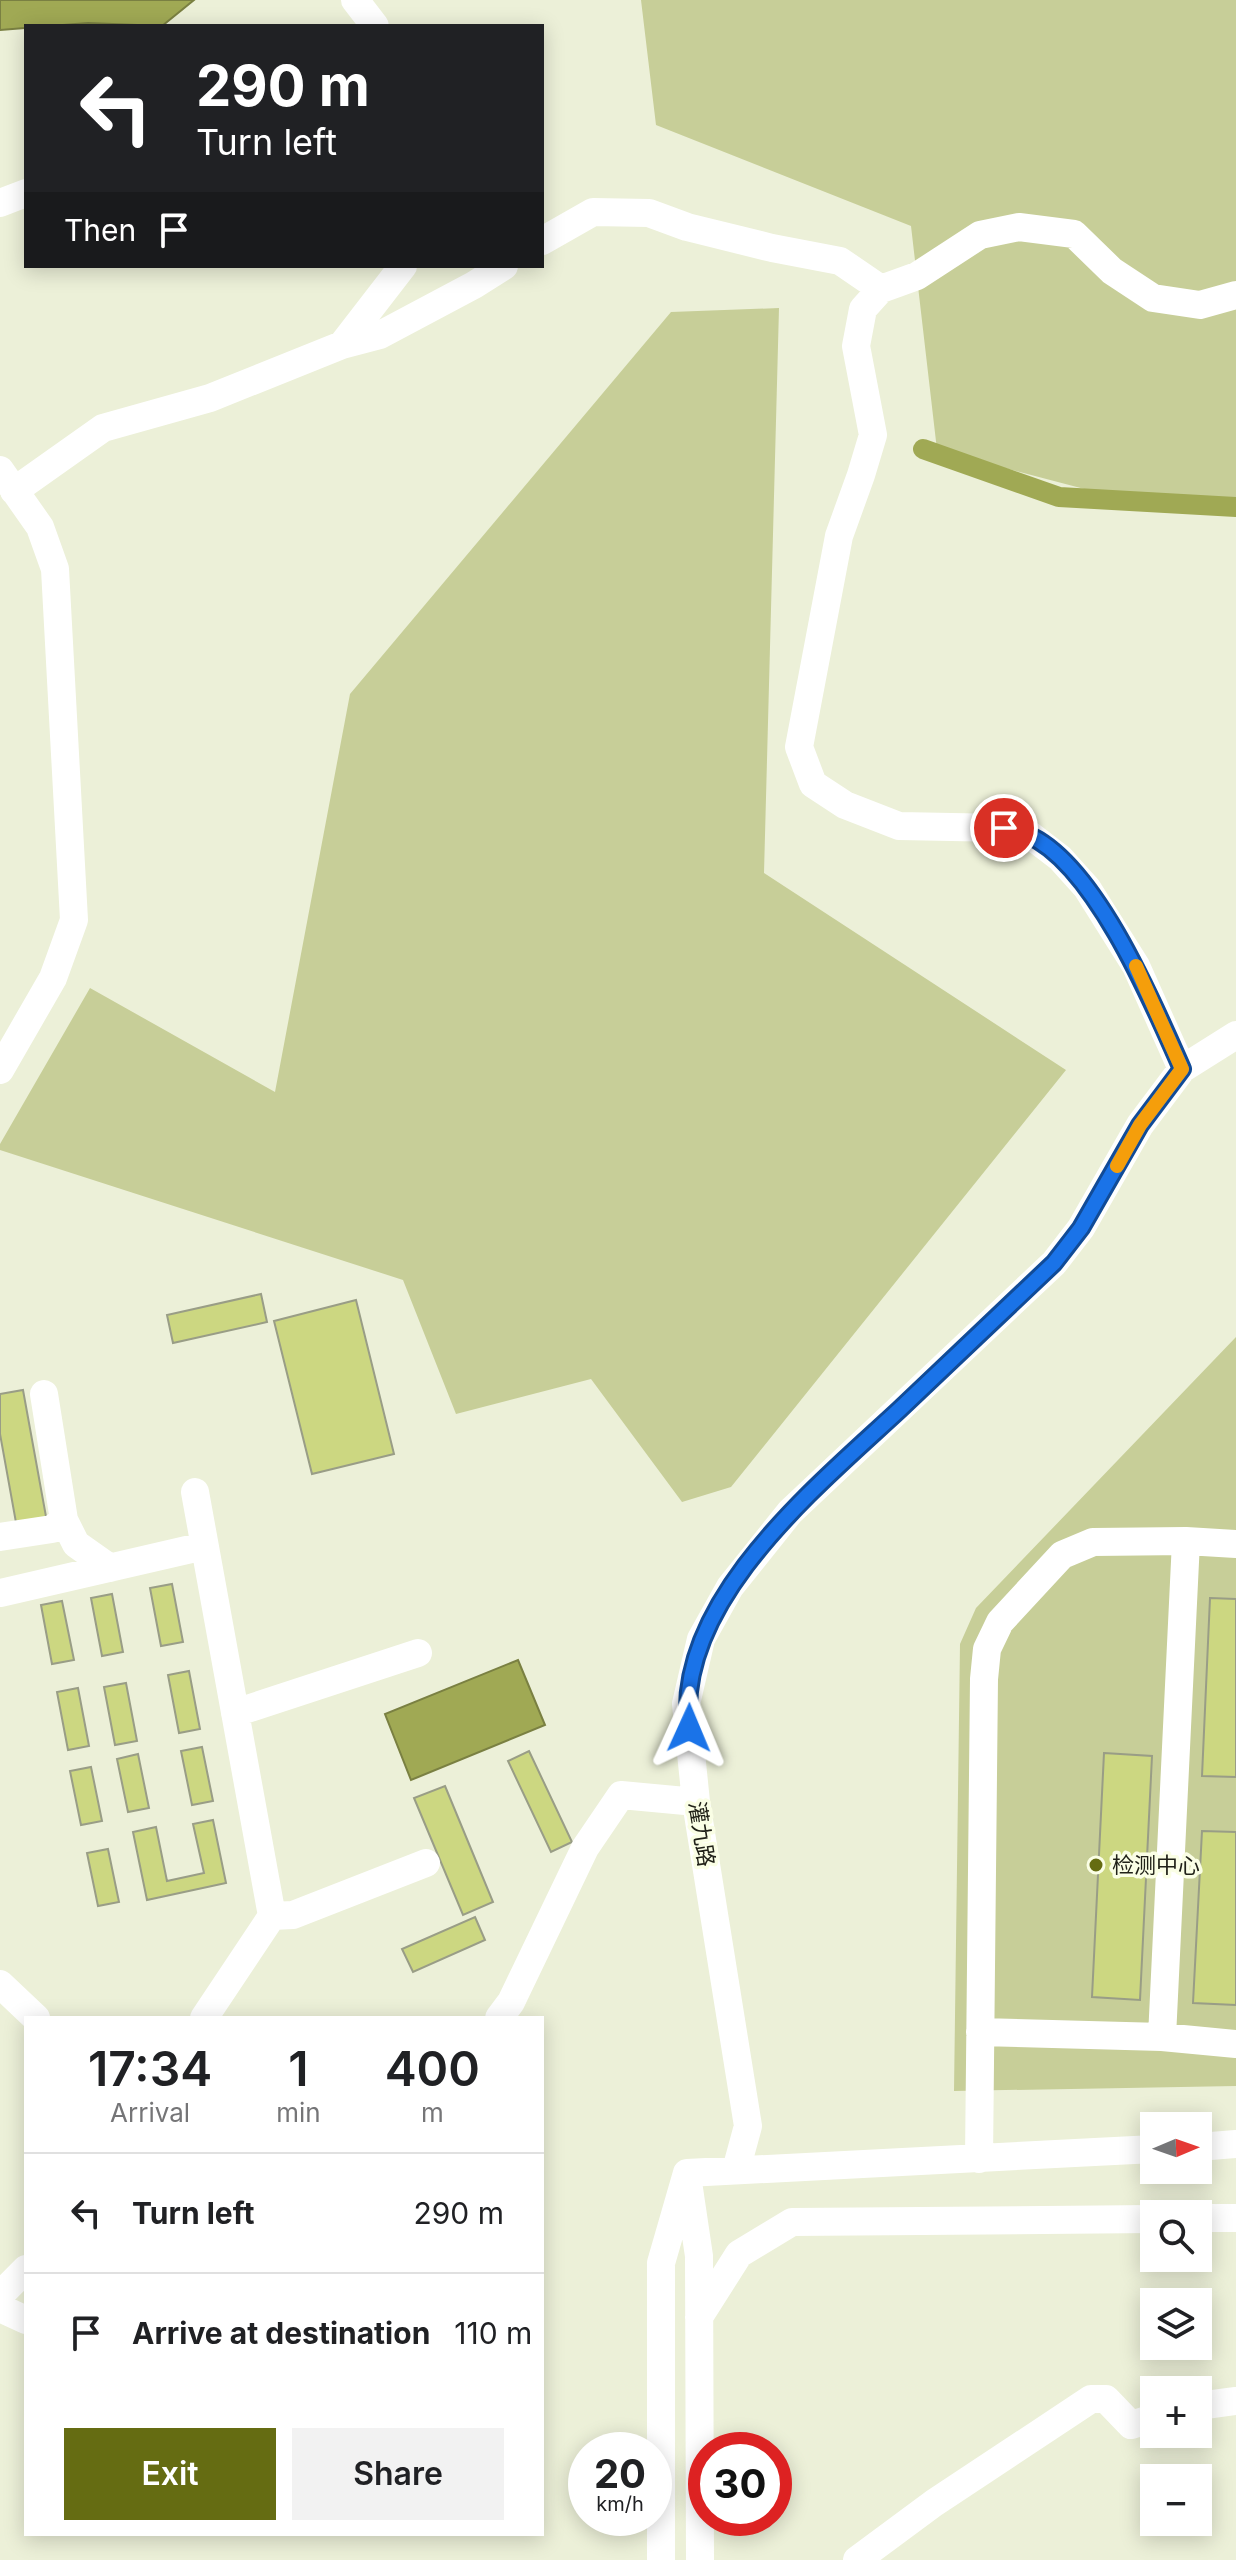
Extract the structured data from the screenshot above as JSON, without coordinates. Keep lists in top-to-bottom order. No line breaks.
{"streets":{"street":["灌九路"]},"places":["检测中心"],"north":"right","page":{"turn":["290 m","Turn left"],"then":"Then","eta":["17:34","Arrival","1","min","400","m"],"map_buttons":["+","−"],"list":[{"name":"Turn left","value":"290 m"},{"name":"Arrive at destination","value":"110 m"}],"buttons":["Exit","Share"],"speed":"20 km/h","limit":"30"}}
